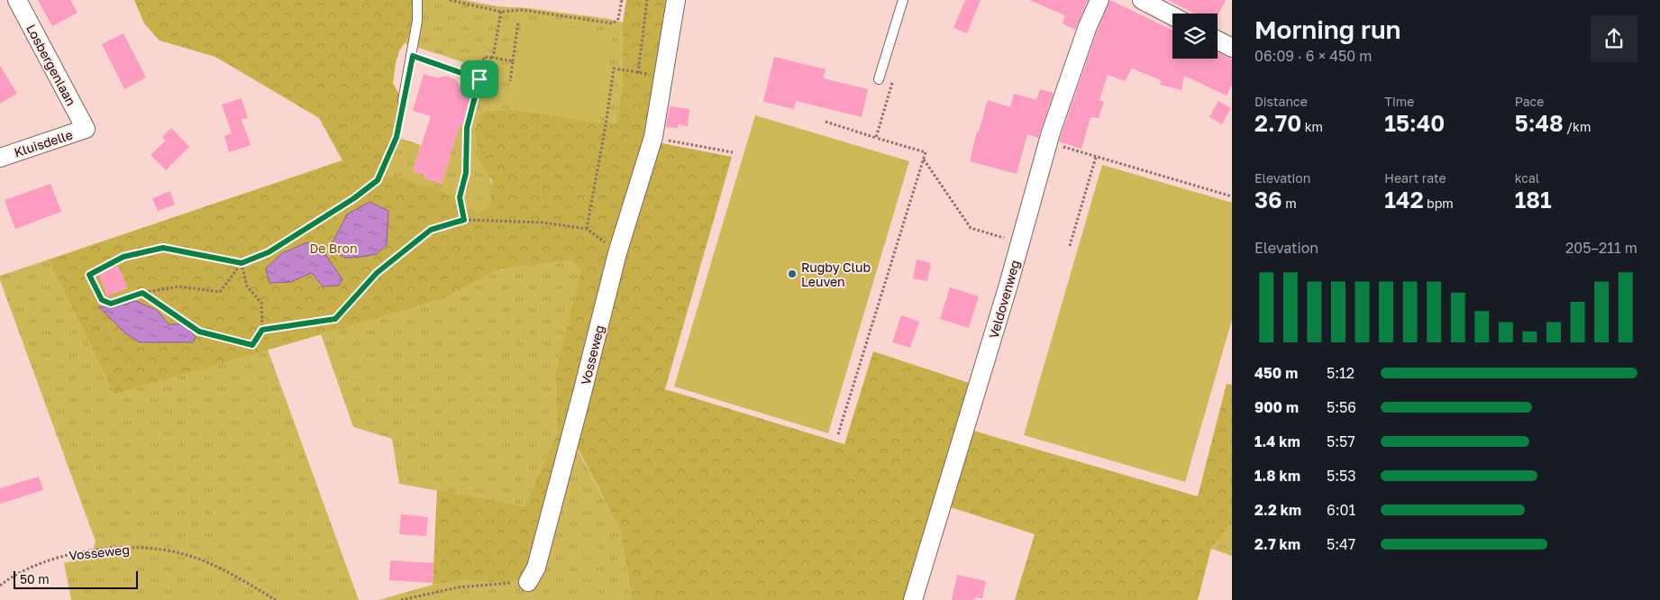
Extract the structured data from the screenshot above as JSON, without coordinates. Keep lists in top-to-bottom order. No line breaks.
{"streets":{"street":["Losbergenlaan","Kluisdelle","Veldovenweg","Vosseweg"]},"crossings":[["Losbergenlaan","Kluisdelle"]],"parks":["De Bron"],"places":["Rugby Club Leuven"],"scale_bar":"50 m","page":{"heading":["Morning run","06:09 · 6 × 450 m"],"stats":[["Distance","2.70 km"],["Time","15:40"],["Pace","5:48 /km"],["Elevation","36 m"],["Heart rate","142 bpm"],["kcal","181"]],"chart":["Elevation","205–211 m"],"list":[{"name":"450 m","note":"5:12"},{"name":"900 m","note":"5:56"},{"name":"1.4 km","note":"5:57"},{"name":"1.8 km","note":"5:53"},{"name":"2.2 km","note":"6:01"},{"name":"2.7 km","note":"5:47"}],"scale":"50 m"}}
